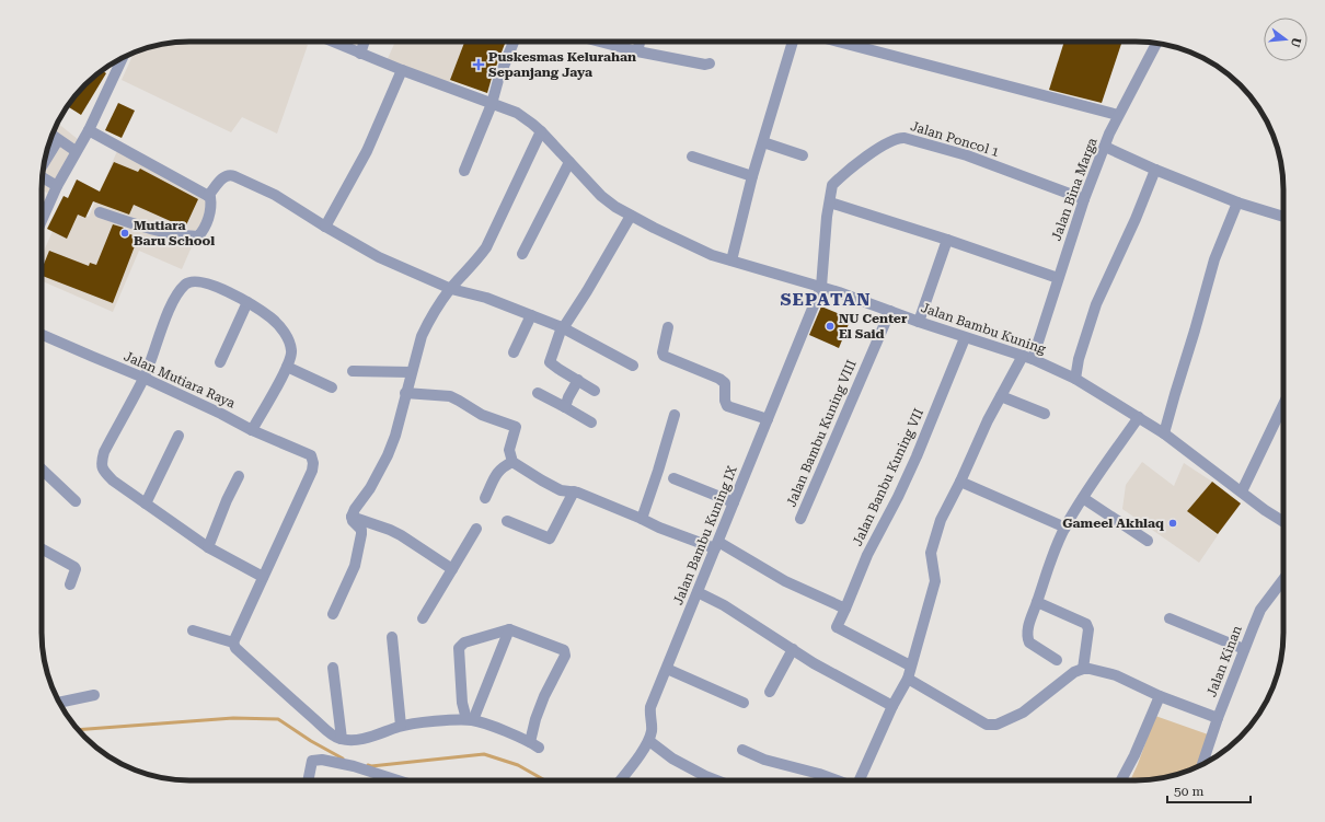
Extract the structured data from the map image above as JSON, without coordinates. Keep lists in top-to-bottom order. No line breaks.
{"streets":{"street":["Jalan Poncol 1","Jalan Bina Marga","Jalan Bambu Kuning","Jalan Mutiara Raya","Jalan Bambu Kuning VIII","Jalan Banbu Kuning VII","Jalan Bambu Kuning IX","Jalan Kinan"]},"crossings":[["Jalan Poncol 1","Jalan Bina Marga"],["Jalan Poncol 1","Jalan Bambu Kuning IX"],["Jalan Bina Marga","Jalan Bambu Kuning"],["Jalan Bina Marga","Jalan Banbu Kuning VII"],["Jalan Bambu Kuning","Jalan Bambu Kuning VIII"],["Jalan Bambu Kuning","Jalan Banbu Kuning VII"],["Jalan Bambu Kuning","Jalan Bambu Kuning IX"]],"districts":["SEPATAN"],"places":{"health":["Puskesmas Kelurahan Sepanjang Jaya"],"other":["Mutiara Baru School","NU Center El Said","Gameel Akhlaq"]},"scale_bar":"50 m","north":"right"}
